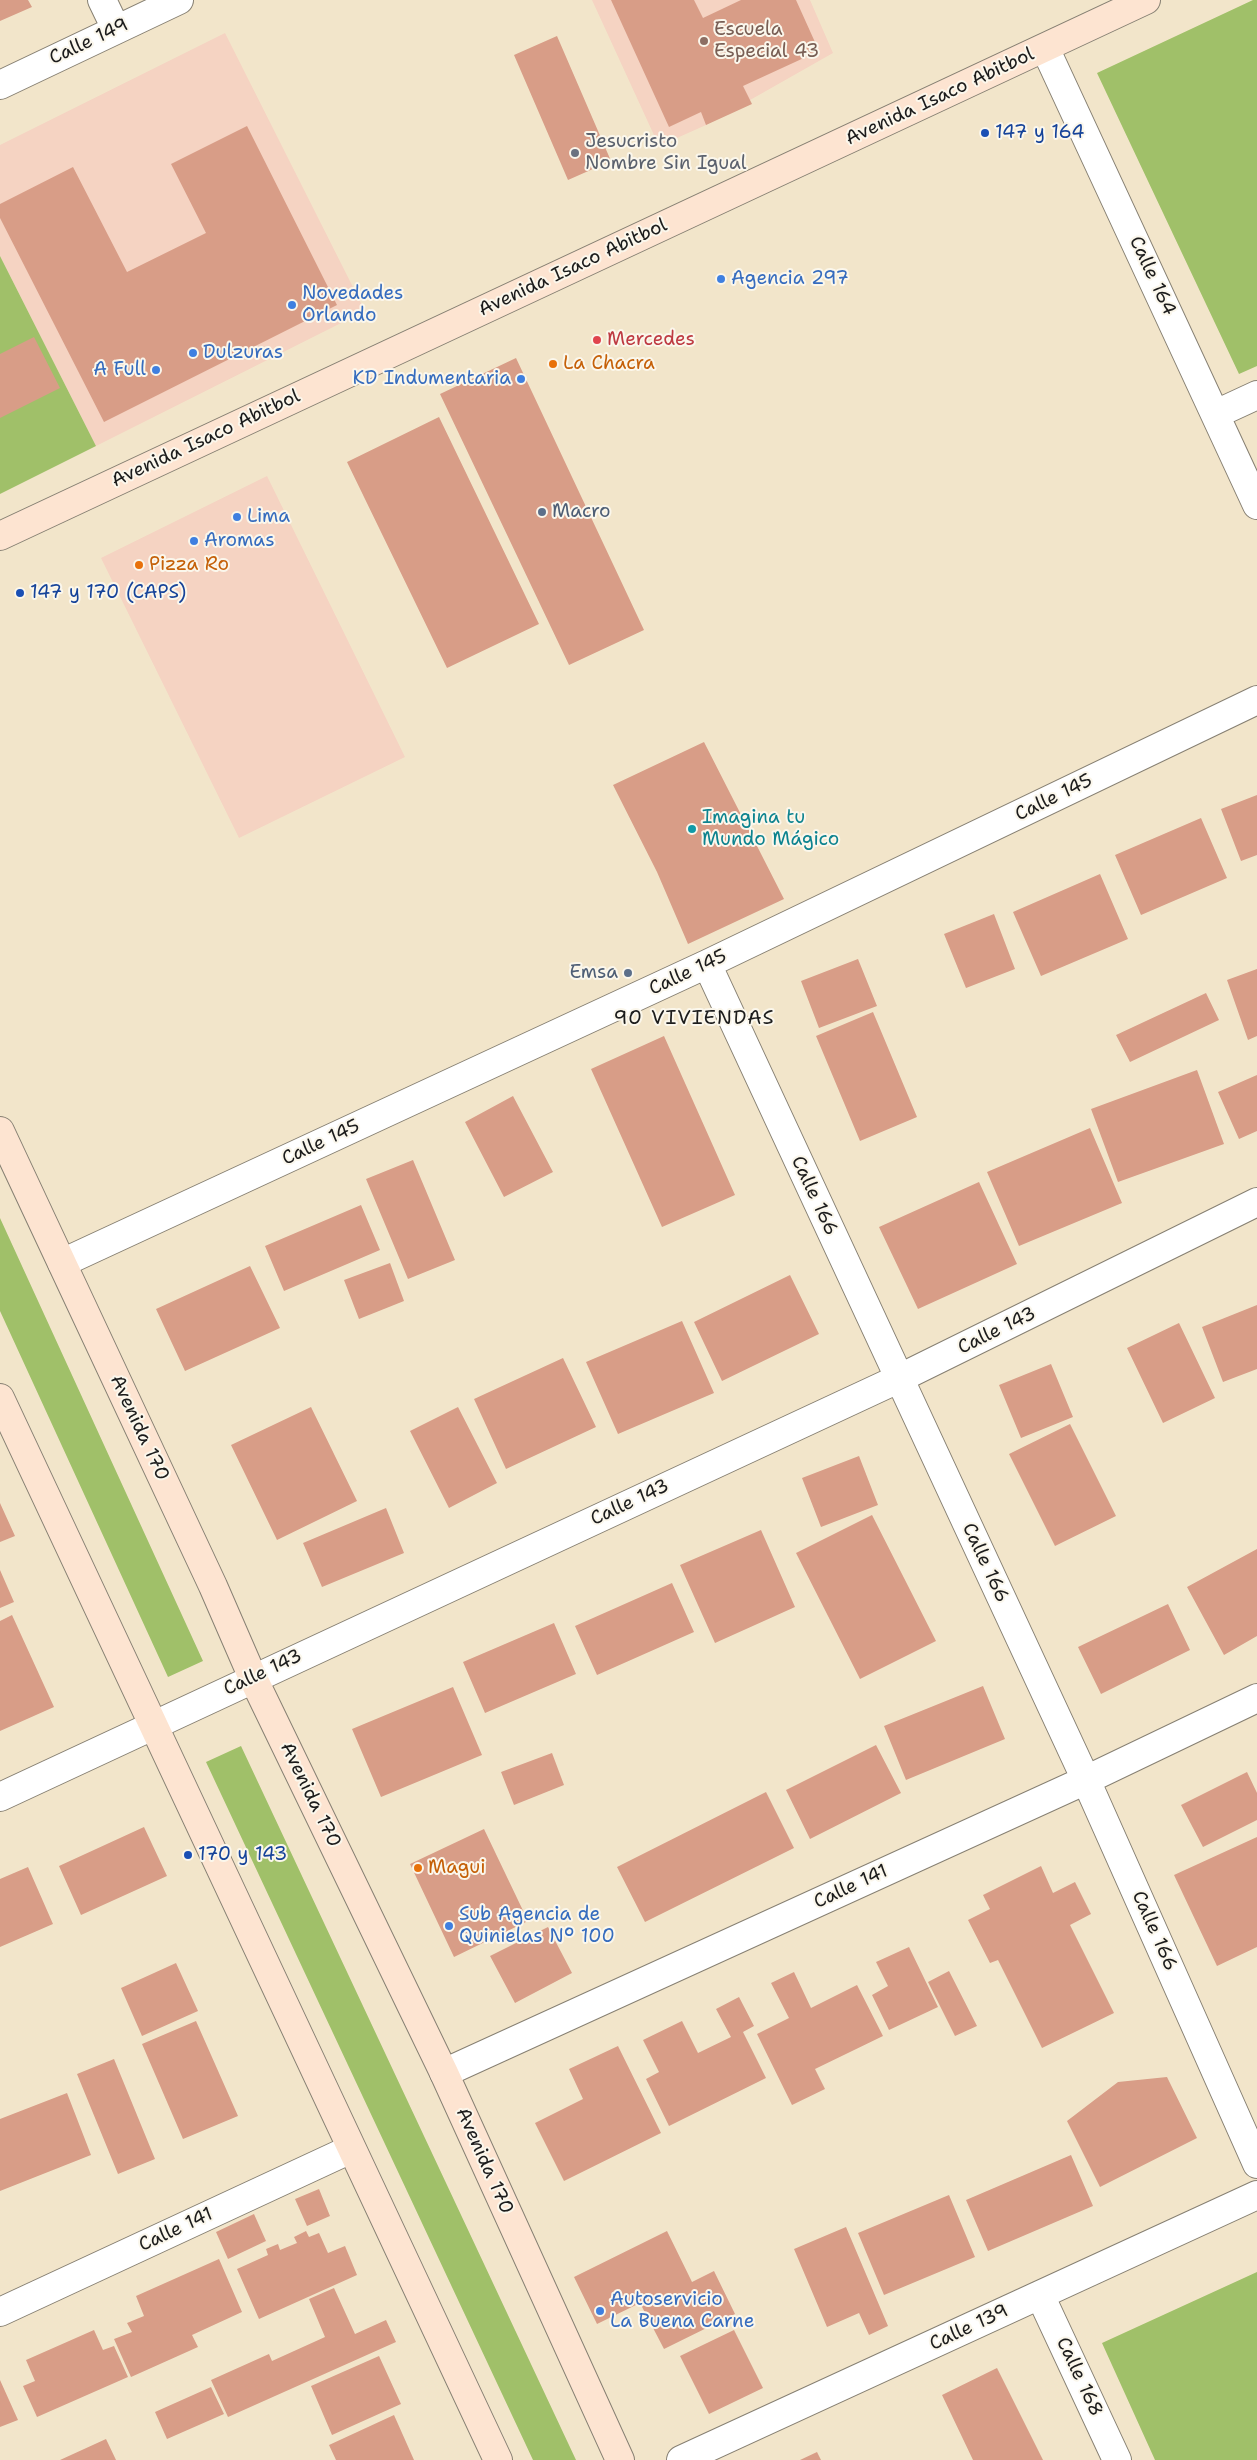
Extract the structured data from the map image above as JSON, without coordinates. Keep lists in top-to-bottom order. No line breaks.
{"streets":{"main road":["Avenida Isaco Abitbol","Avenida 170"],"street":["Calle 149","Calle 164","Calle 145","Calle 166","Calle 143","Calle 141","Calle 139","Calle 168"]},"crossings":[["Avenida Isaco Abitbol","Calle 164"],["Calle 145","Calle 166"],["Calle 145","Avenida 170"],["Calle 166","Calle 143"],["Calle 166","Calle 141"],["Calle 143","Avenida 170"],["Avenida 170","Calle 141"],["Calle 139","Calle 168"]],"districts":["90 VIVIENDAS"],"places":["Escuela Especial 43","147 y 164","Jesucristo Nombre Sin Igual","Agencia 297","Novedades Orlando","Mercedes","Dulzuras","La Chacra","A Full","KD Indumentaria","Macro","Lima","Aromas","Pizza Ro","147 y 170 (CAPS)","Imagina tu Mundo Mágico","Emsa","170 y 143","Magui","Sub Agencia de Quinielas N° 100","Autoservicio La Buena Carne"]}
